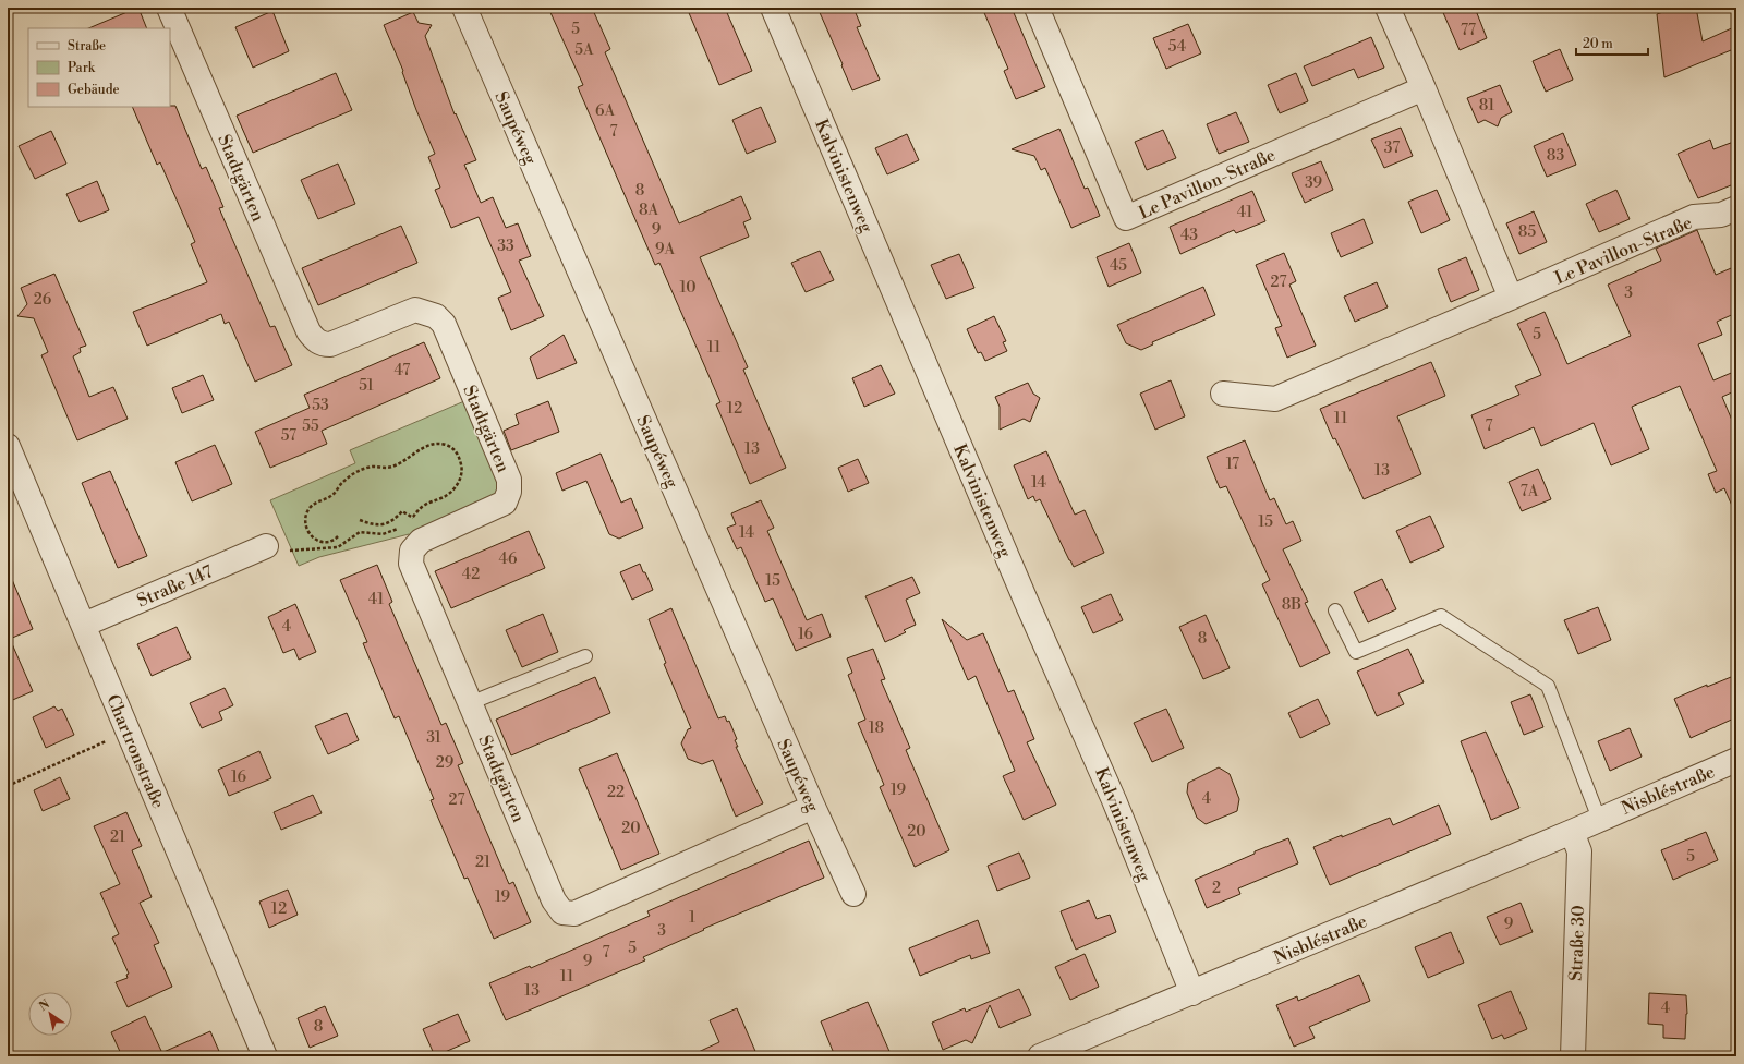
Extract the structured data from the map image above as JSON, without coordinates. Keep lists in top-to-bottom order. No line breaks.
{"streets":{"street":["Saupéweg","Kalvinistenweg","Stadtgärten","Le Pavillon-Straße","Straße 147","Chartronstraße","Nisbléstraße","Straße 30"]},"crossings":[["Saupéweg","Stadtgärten"],["Kalvinistenweg","Nisbléstraße"],["Straße 147","Chartronstraße"],["Nisbléstraße","Straße 30"]],"house_numbers":["5","77","54","5A","81","6A","7","37","83","39","8","8A","41","9","85","43","33","9A","45","27","10","3","26","5","11","47","51","53","12","11","55","7","57","13","17","13","14","7A","15","14","46","42","15","41","8B","4","16","8","18","31","29","16","19","22","4","27","20","20","21","5","21","2","19","12","1","9","3","5","7","9","11","13","4","8"],"legend":["Straße","Park","Gebäude"],"scale_bar":"20 m","north":"top left"}
